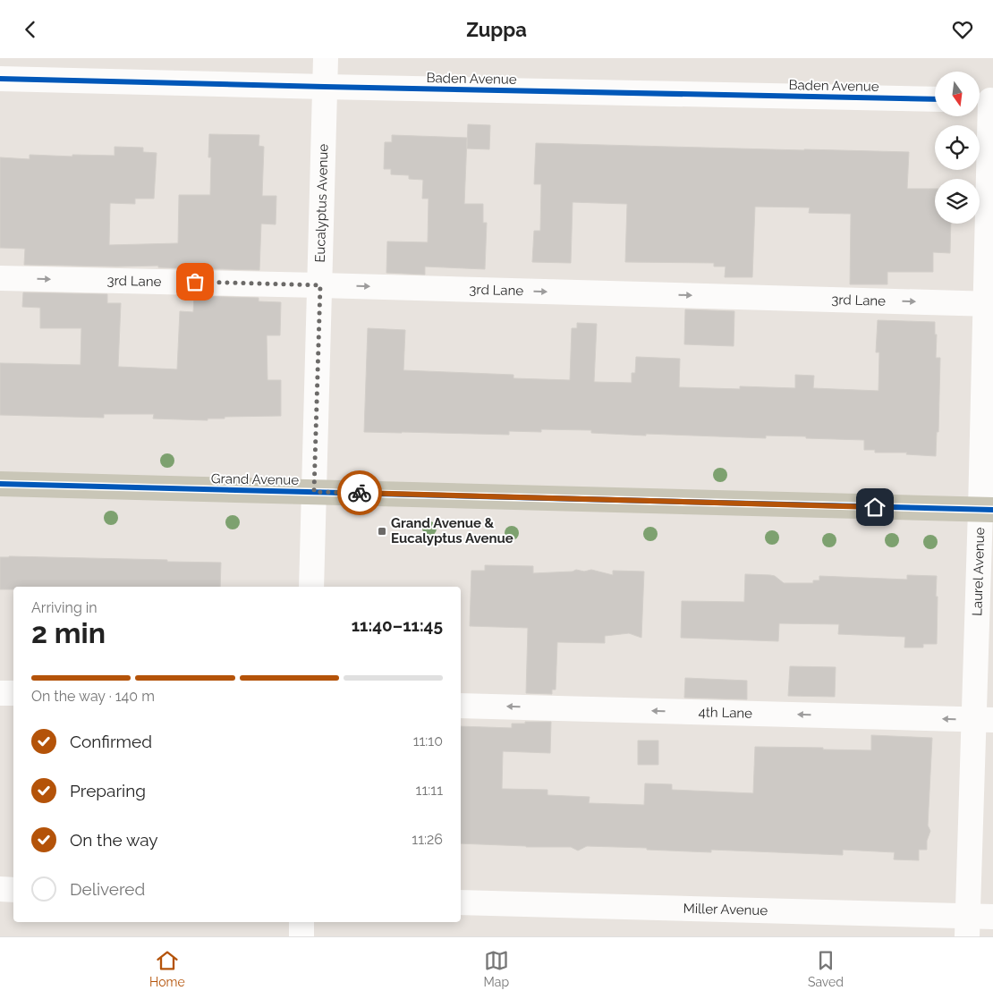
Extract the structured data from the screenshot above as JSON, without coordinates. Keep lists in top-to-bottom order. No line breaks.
{"streets":{"main road":["Grand Avenue"],"street":["Baden Avenue","Eucalyptus Avenue","3rd Lane","Laurel Avenue","4th Lane","Miller Avenue"]},"crossings":[["Baden Avenue","Eucalyptus Avenue"],["Eucalyptus Avenue","3rd Lane"],["Eucalyptus Avenue","Grand Avenue"],["3rd Lane","Laurel Avenue"],["Grand Avenue","Laurel Avenue"],["Laurel Avenue","4th Lane"],["Laurel Avenue","Miller Avenue"]],"one_way":["3rd Lane","4th Lane"],"places":{"transit":["Grand Avenue & Eucalyptus Avenue"]},"north":"bottom","page":{"header":"Zuppa","heading":["2 min","Arriving in","11:40–11:45"],"bar":"On the way · 140 m","list":[["Confirmed","11:10"],["Preparing","11:11"],["On the way","11:26"],"Delivered"],"tabs":["Home","Map","Saved"]}}
